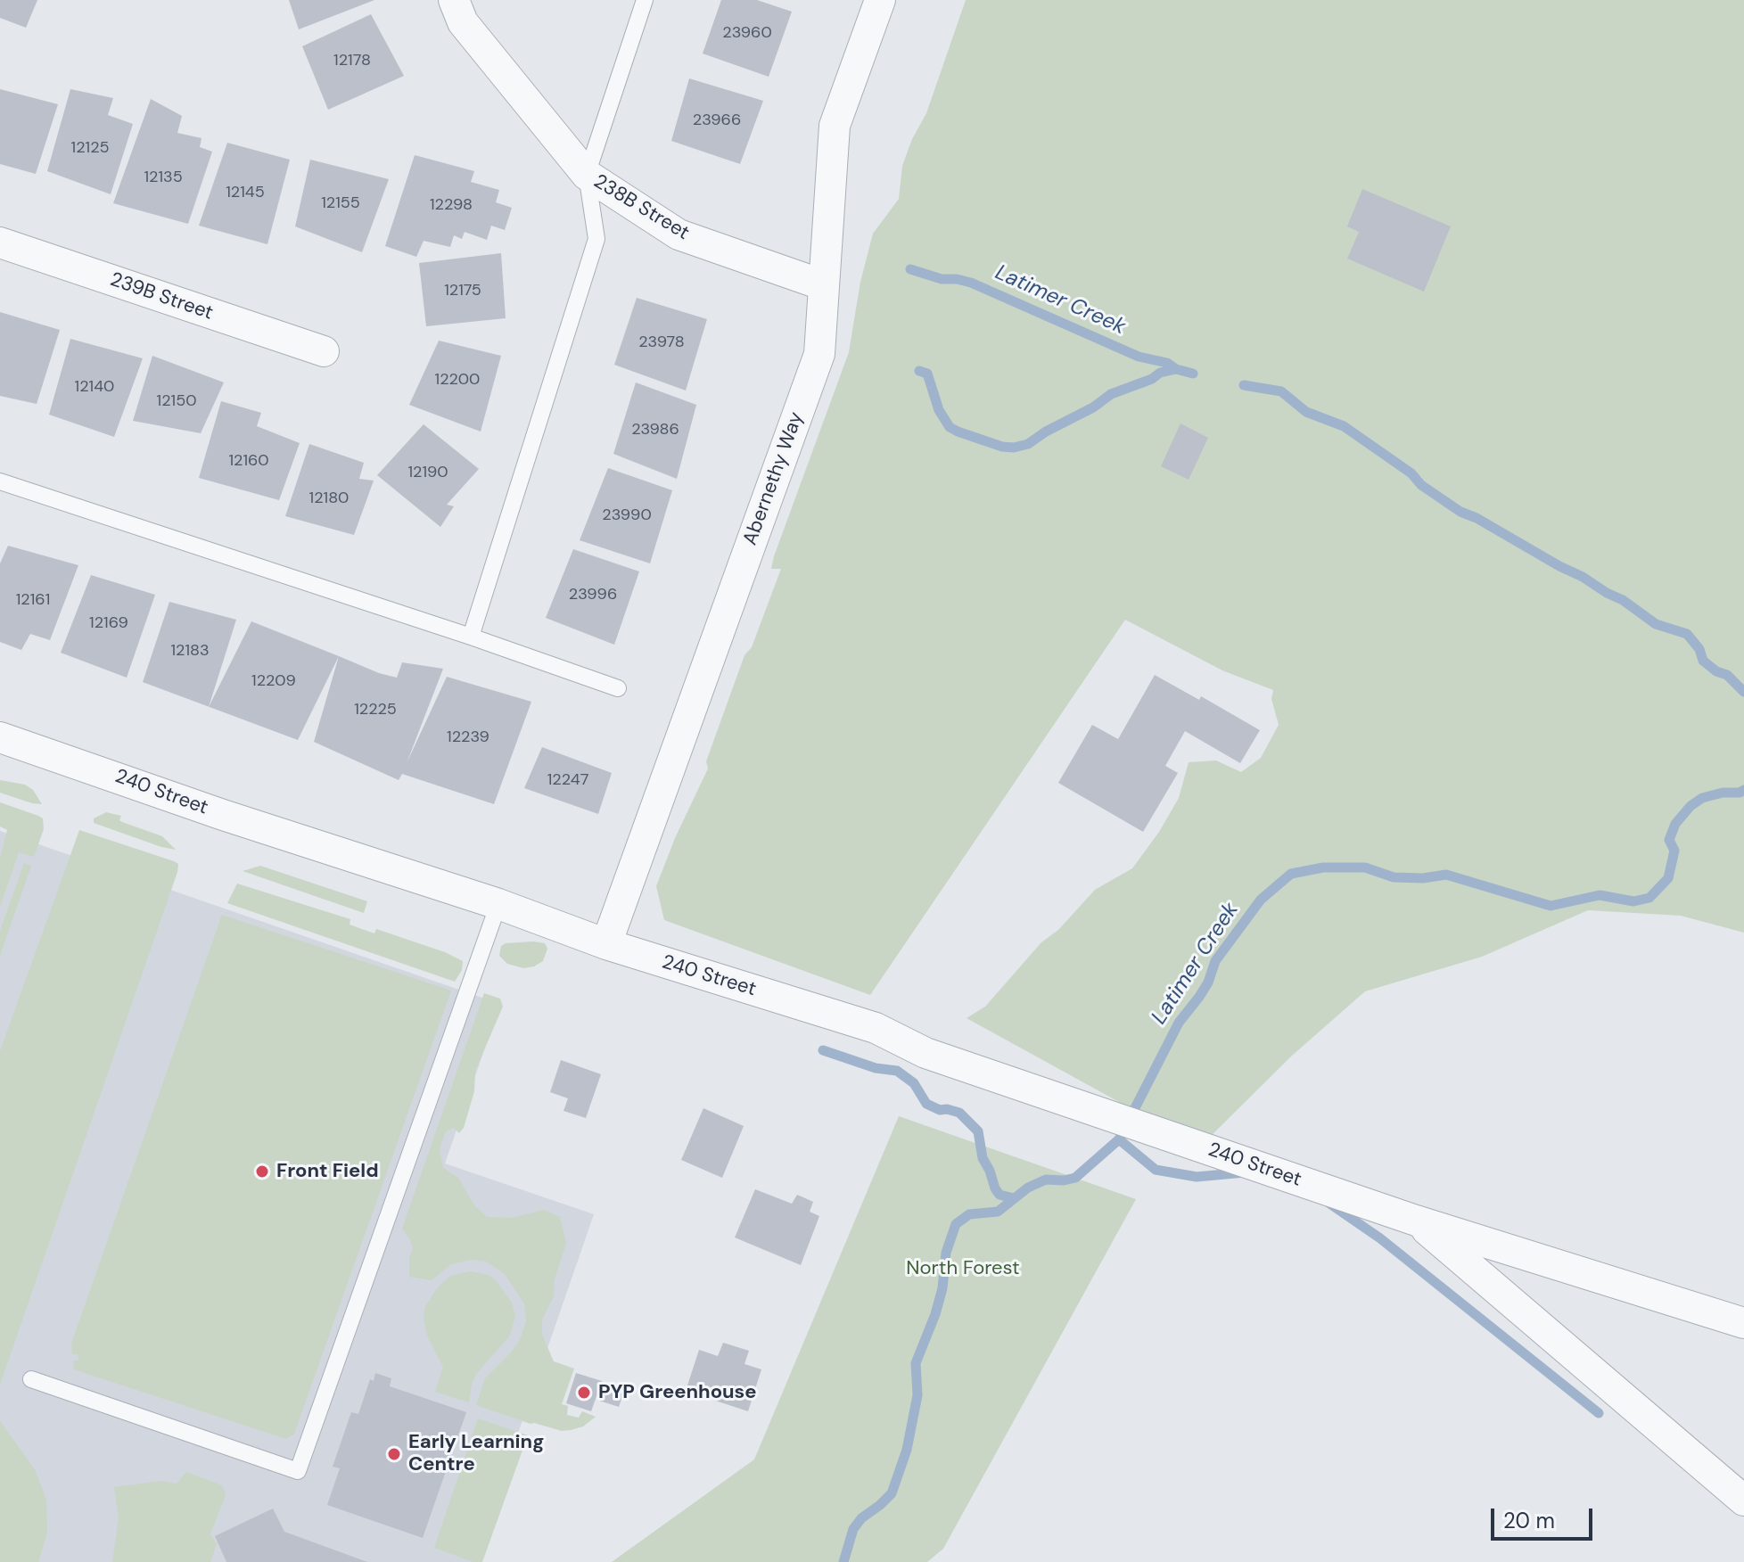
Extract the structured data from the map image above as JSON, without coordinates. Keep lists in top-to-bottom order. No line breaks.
{"streets":{"street":["238B Street","239B Street","Abernethy Way","240 Street"]},"crossings":[["238B Street","Abernethy Way"],["Abernethy Way","240 Street"]],"water":["Latimer Creek"],"parks":["North Forest"],"places":["Front Field","PYP Greenhouse","Early Learning Centre"],"house_numbers":["23960","12178","23966","12125","12135","12145","12155","12298","12175","23978","12200","12140","12150","23986","12160","12190","12180","23990","23996","12161","12169","12183","12209","12225","12239","12247"],"scale_bar":"20 m"}
